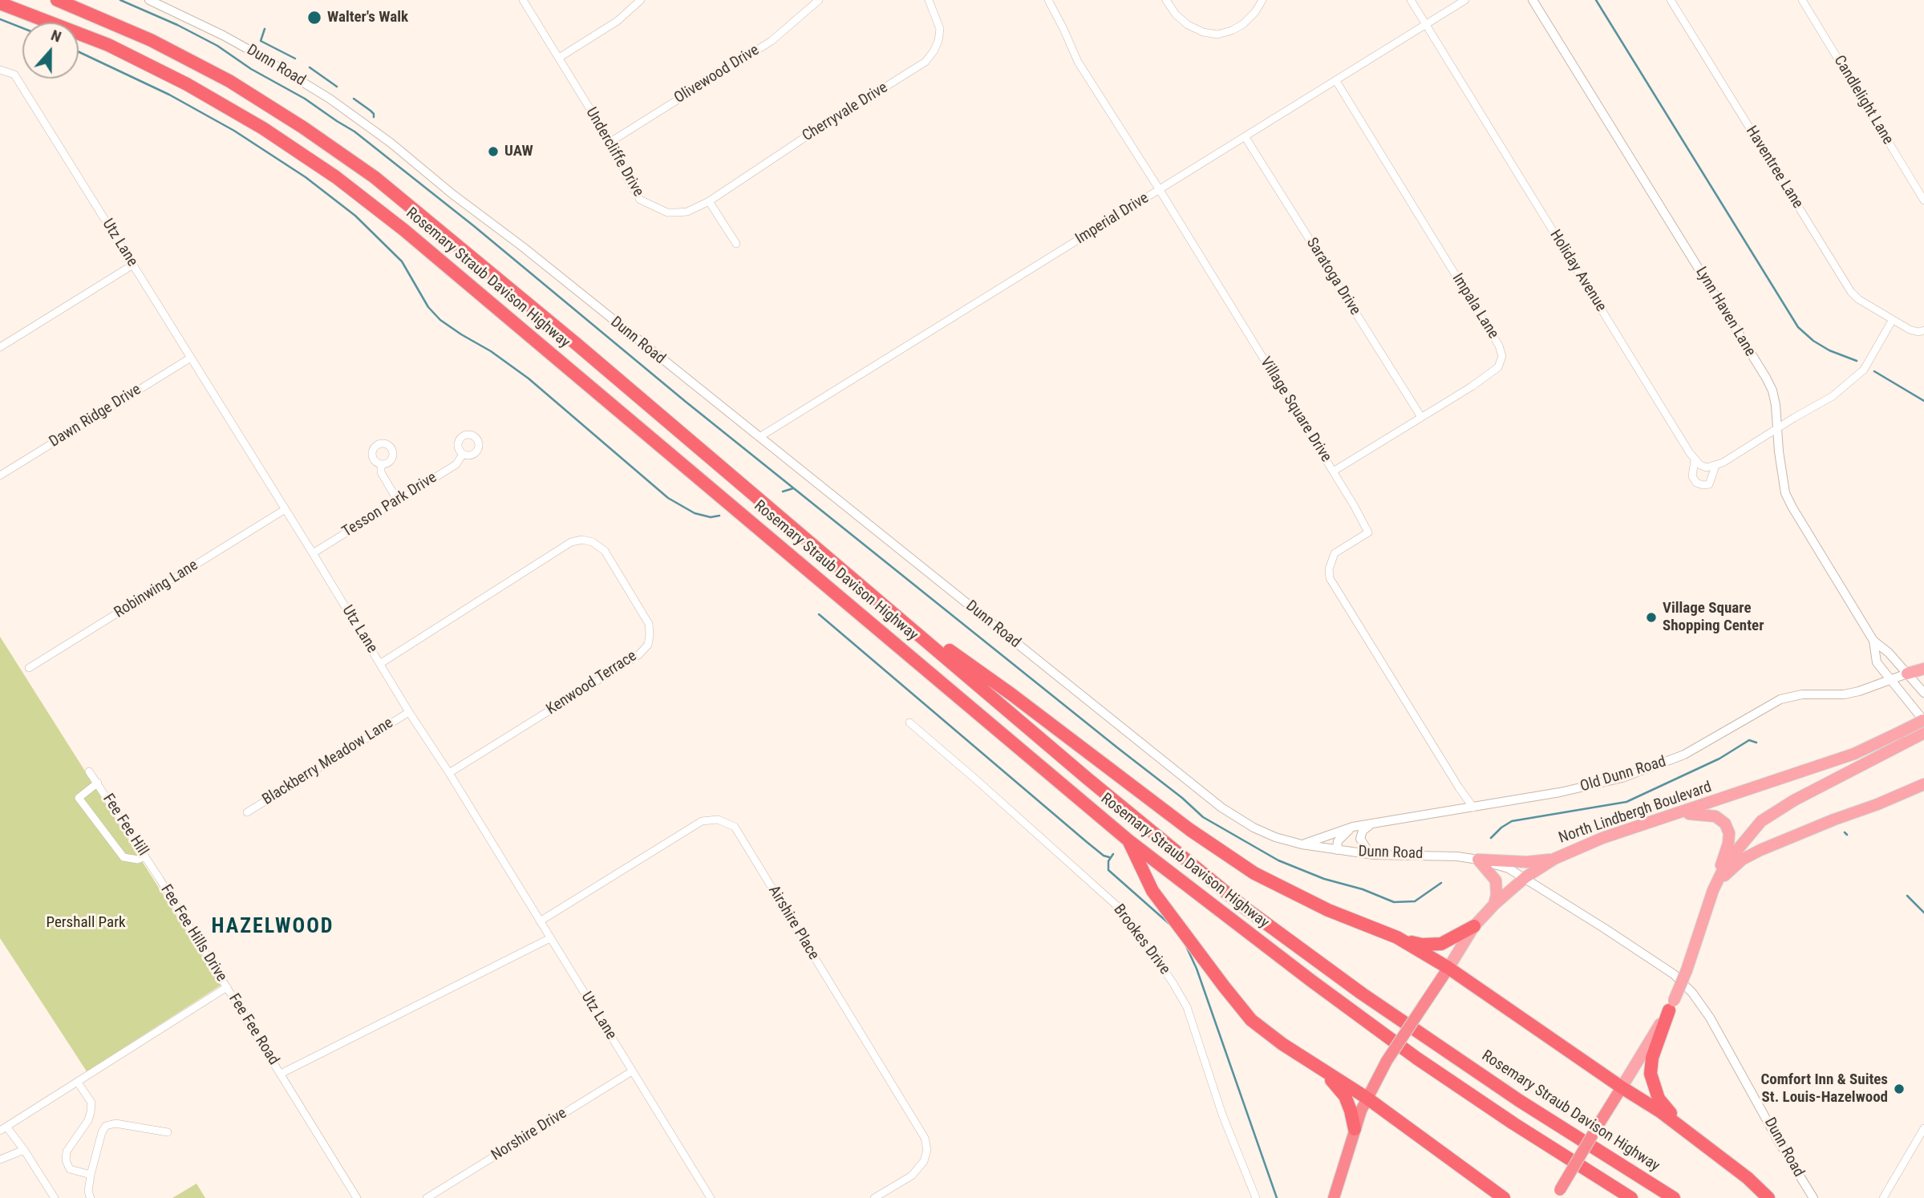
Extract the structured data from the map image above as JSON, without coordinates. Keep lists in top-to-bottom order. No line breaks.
{"streets":{"highway":["Rosemary Straub Davison Highway","North Lindbergh Boulevard"],"street":["Dunn Road","Olivewood Drive","Candlelight Lane","Cherryvale Drive","Undercliffe Drive","Haventree Lane","Imperial Drive","Utz Lane","Holiday Avenue","Saratoga Drive","Impala Lane","Lynn Haven Lane","Village Square Drive","Dawn Ridge Drive","Tesson Park Drive","Robinwing Lane","Kenwood Terrace","Blackberry Meadow Lane","Old Dunn Road","Fee Fee Hill","Airshire Place","Fee Fee Hills Drive","Brookes Drive","Fee Fee Road","Norshire Drive"]},"crossings":[["Dunn Road","Imperial Drive"],["Dunn Road","Old Dunn Road"],["Dunn Road","North Lindbergh Boulevard"],["Olivewood Drive","Undercliffe Drive"],["Cherryvale Drive","Undercliffe Drive"],["Imperial Drive","Holiday Avenue"],["Imperial Drive","Saratoga Drive"],["Imperial Drive","Impala Lane"],["Imperial Drive","Village Square Drive"],["Utz Lane","Dawn Ridge Drive"],["Utz Lane","Tesson Park Drive"],["Utz Lane","Robinwing Lane"],["Utz Lane","Kenwood Terrace"],["Utz Lane","Blackberry Meadow Lane"],["Utz Lane","Airshire Place"],["Utz Lane","Fee Fee Road"],["Utz Lane","Norshire Drive"],["Saratoga Drive","Impala Lane"],["Impala Lane","Village Square Drive"],["Lynn Haven Lane","Old Dunn Road"],["Lynn Haven Lane","North Lindbergh Boulevard"],["Village Square Drive","Old Dunn Road"],["Fee Fee Hill","Fee Fee Hills Drive"],["Fee Fee Hills Drive","Fee Fee Road"]],"districts":["HAZELWOOD"],"parks":["Pershall Park"],"places":["Walter's Walk","UAW","Village Square Shopping Center","Comfort Inn & Suites St. Louis-Hazelwood"],"north":"top"}
